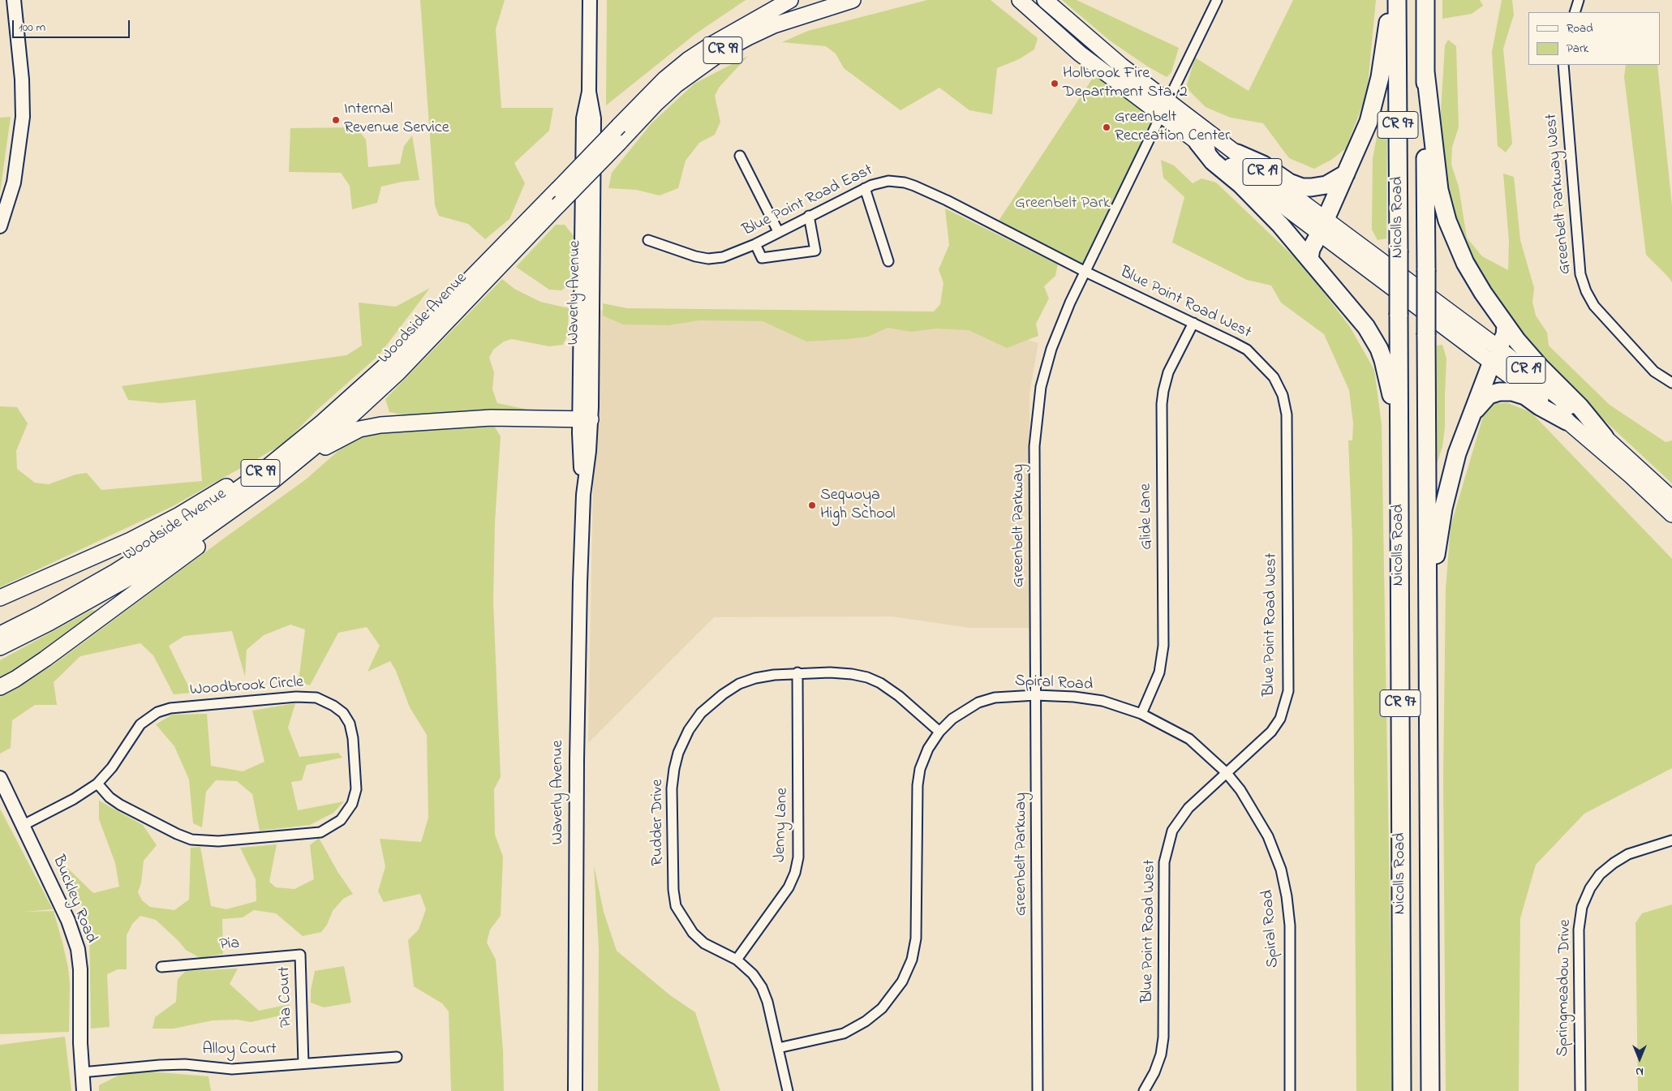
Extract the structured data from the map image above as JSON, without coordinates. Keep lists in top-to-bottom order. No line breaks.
{"streets":{"highway":["CR 97","Nicolls Road"],"main road":["CR 99","CR 19","Woodside Avenue"],"street":["Greenbelt Parkway West","Blue Point Road East","Waverly Avenue","Blue Point Road West","Glide Lane","Greenbelt Parkway","Spiral Road","Woodbrook Circle","Rudder Drive","Jenny Lane","Buckley Road","Pia","Springmeadow Drive","Pia Court","Alloy Court"]},"crossings":[["CR 19","Greenbelt Parkway"],["Blue Point Road East","Blue Point Road West"],["Blue Point Road East","Greenbelt Parkway"],["Blue Point Road West","Glide Lane"],["Blue Point Road West","Greenbelt Parkway"],["Blue Point Road West","Spiral Road"],["Glide Lane","Spiral Road"],["Greenbelt Parkway","Spiral Road"],["Spiral Road","Rudder Drive"],["Woodbrook Circle","Buckley Road"],["Rudder Drive","Jenny Lane"],["Buckley Road","Alloy Court"],["Pia","Pia Court"],["Pia Court","Alloy Court"]],"parks":["Greenbelt Park"],"places":["Holbrook Fire Department Sta. 2","Internal Revenue Service","Greenbelt Recreation Center","Sequoya High School"],"legend":["Road","Park"],"scale_bar":"100 m","north":"bottom"}
